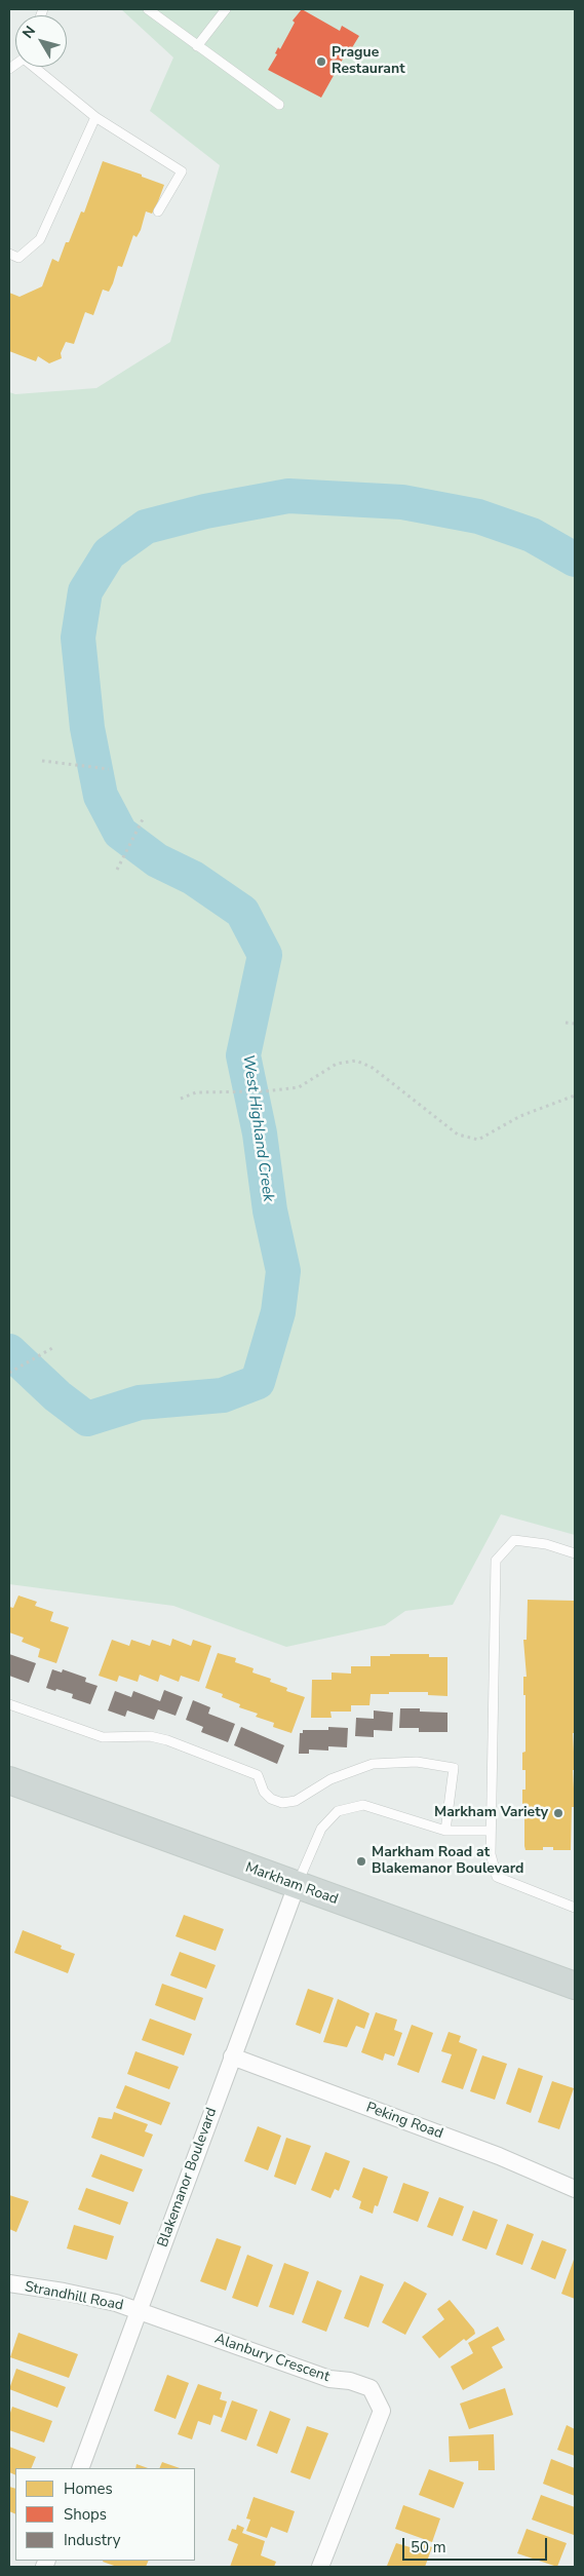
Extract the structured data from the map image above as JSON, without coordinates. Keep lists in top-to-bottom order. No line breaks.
{"streets":{"main road":["Markham Road"],"street":["Peking Road","Blakemanor Boulevard","Strandhill Road","Alanbury Crescent"]},"crossings":[["Markham Road","Blakemanor Boulevard"],["Peking Road","Blakemanor Boulevard"],["Blakemanor Boulevard","Strandhill Road"],["Blakemanor Boulevard","Alanbury Crescent"],["Strandhill Road","Alanbury Crescent"]],"water":["West Highland Creek"],"places":["Prague Restaurant","Markham Variety","Markham Road at Blakemanor Boulevard"],"legend":["Homes","Shops","Industry"],"scale_bar":"50 m","north":"top left"}
